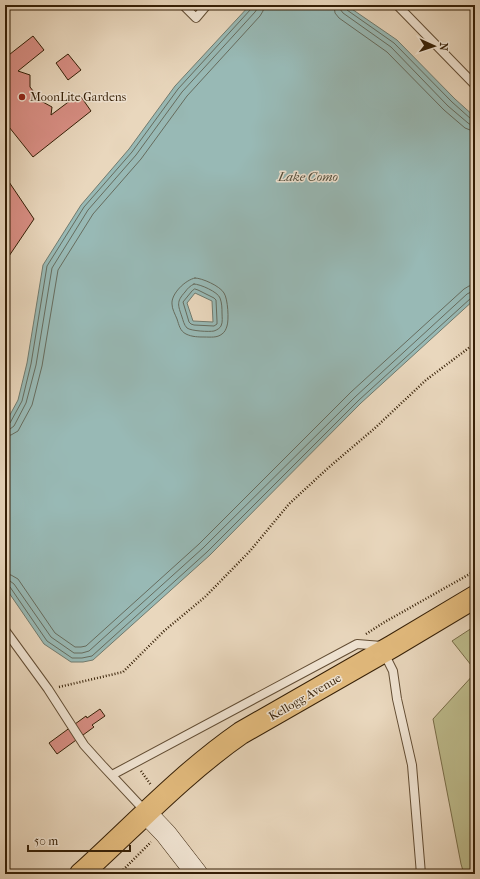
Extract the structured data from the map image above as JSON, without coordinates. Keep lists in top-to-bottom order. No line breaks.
{"streets":{"main road":["Kellogg Avenue"]},"water":["Lake Como"],"places":["MoonLite Gardens"],"scale_bar":"50 m","north":"right"}
